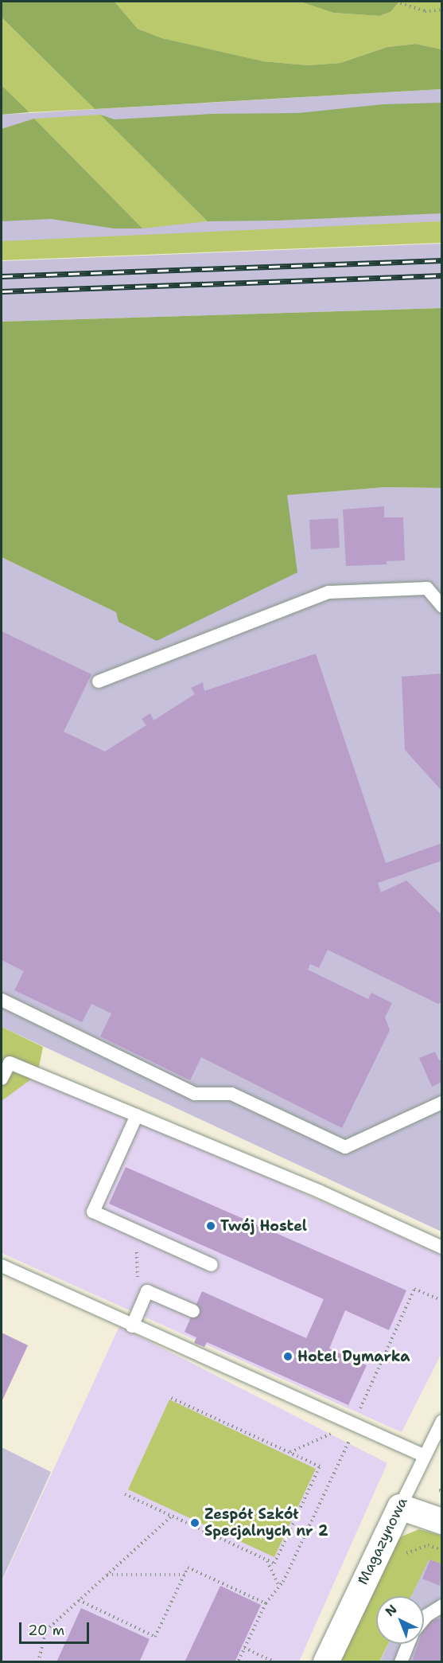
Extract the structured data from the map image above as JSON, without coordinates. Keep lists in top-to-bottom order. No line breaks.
{"streets":{"street":["Magazynowa"]},"places":["Twój Hostel","Hotel Dymarka","Zespół Szkół Specjalnych nr 2"],"scale_bar":"20 m","north":"top left"}
